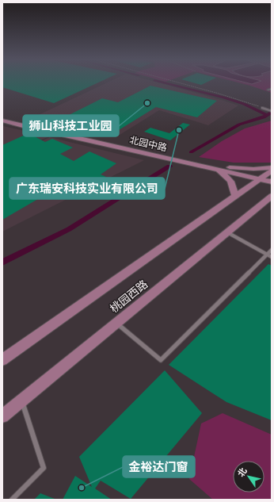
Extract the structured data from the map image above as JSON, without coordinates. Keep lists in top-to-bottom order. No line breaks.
{"streets":{"street":["北园中路","桃园西路"]},"crossings":[["北园中路","桃园西路"]],"places":["狮山科技工业园","广东瑞安科技实业有限公司","金裕达门窗"],"north":"top left"}
